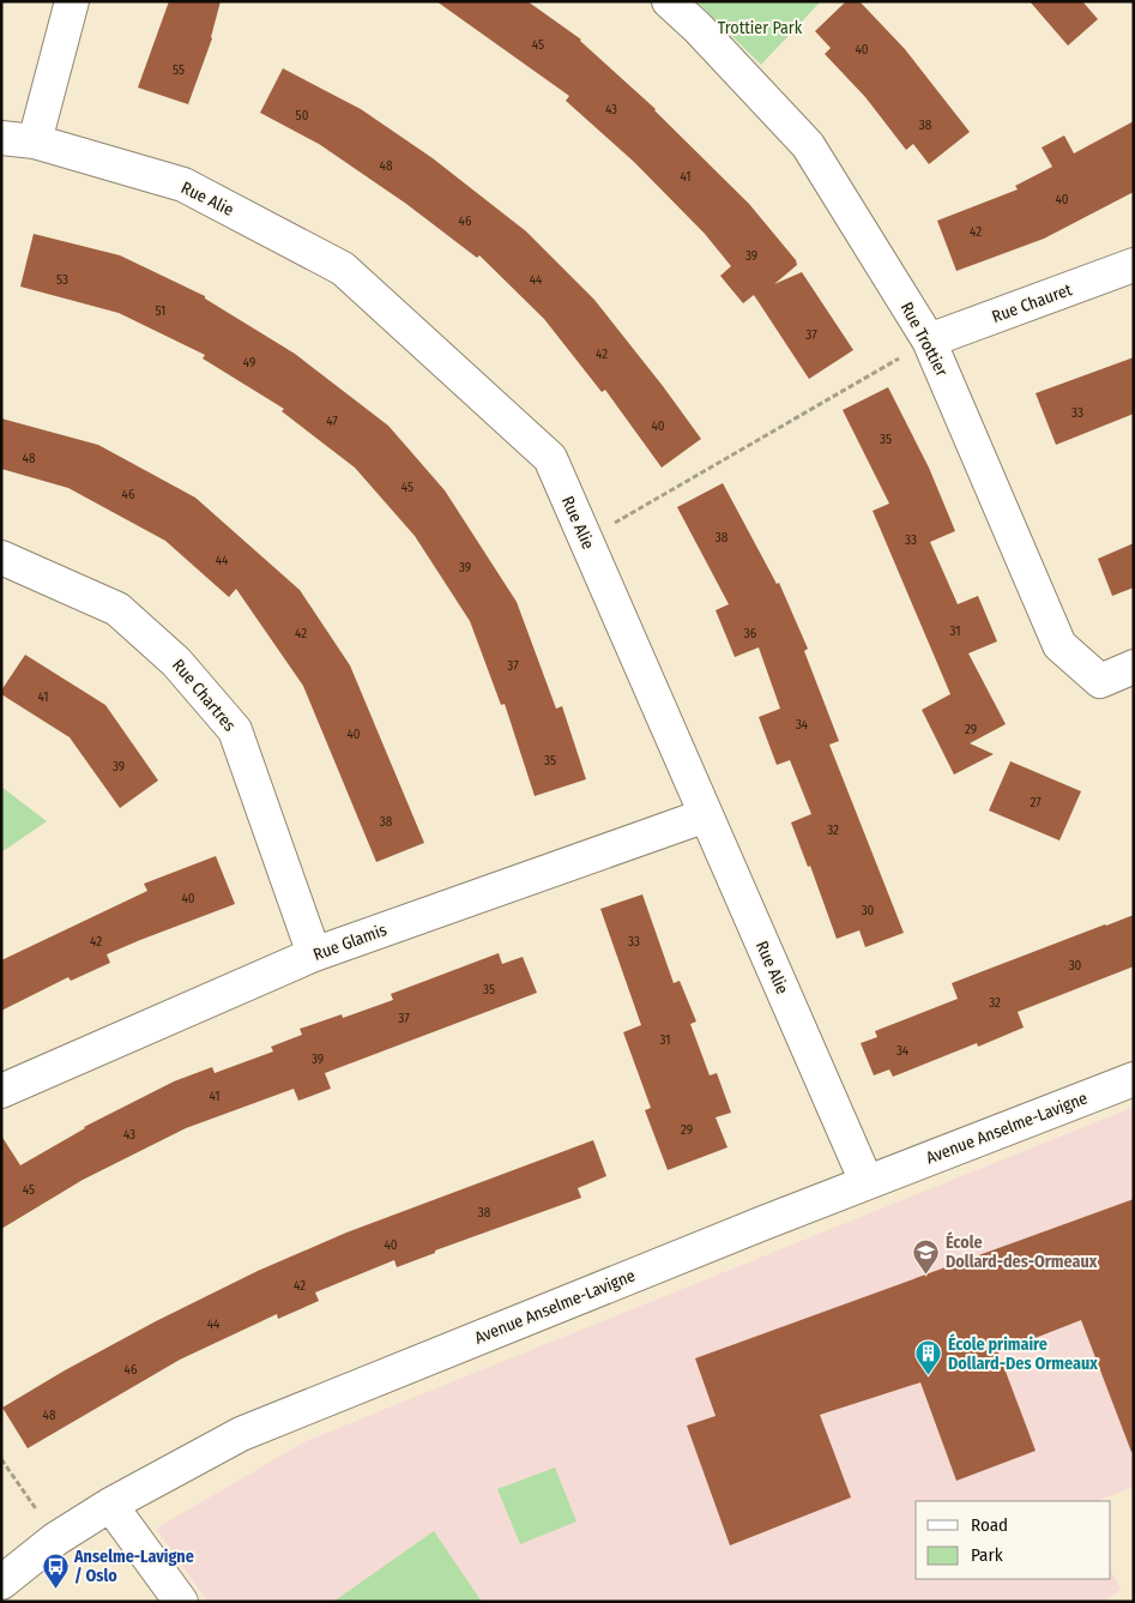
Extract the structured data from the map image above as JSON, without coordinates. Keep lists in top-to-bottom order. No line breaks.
{"streets":{"street":["Rue Alie","Rue Chauret","Rue Trottier","Rue Chartres","Rue Glamis","Avenue Anselme-Lavigne"]},"crossings":[["Rue Alie","Rue Glamis"],["Rue Alie","Avenue Anselme-Lavigne"],["Rue Chauret","Rue Trottier"],["Rue Chartres","Rue Glamis"]],"parks":["Trottier Park"],"places":{"school or university":["École Dollard-des-Ormeaux"],"building":["École primaire Dollard-Des Ormeaux"],"bus stop":["Anselme-Lavigne / Oslo"]},"house_numbers":["45","40","55","43","50","38","48","41","40","46","42","39","53","44","51","37","42","49","33","47","40","35","48","45","46","38","33","44","39","31","42","36","37","41","34","29","40","35","39","27","38","32","40","30","42","33","30","35","32","37","31","34","39","41","29","43","45","38","40","42","44","46","48"],"legend":["Road","Park"]}
